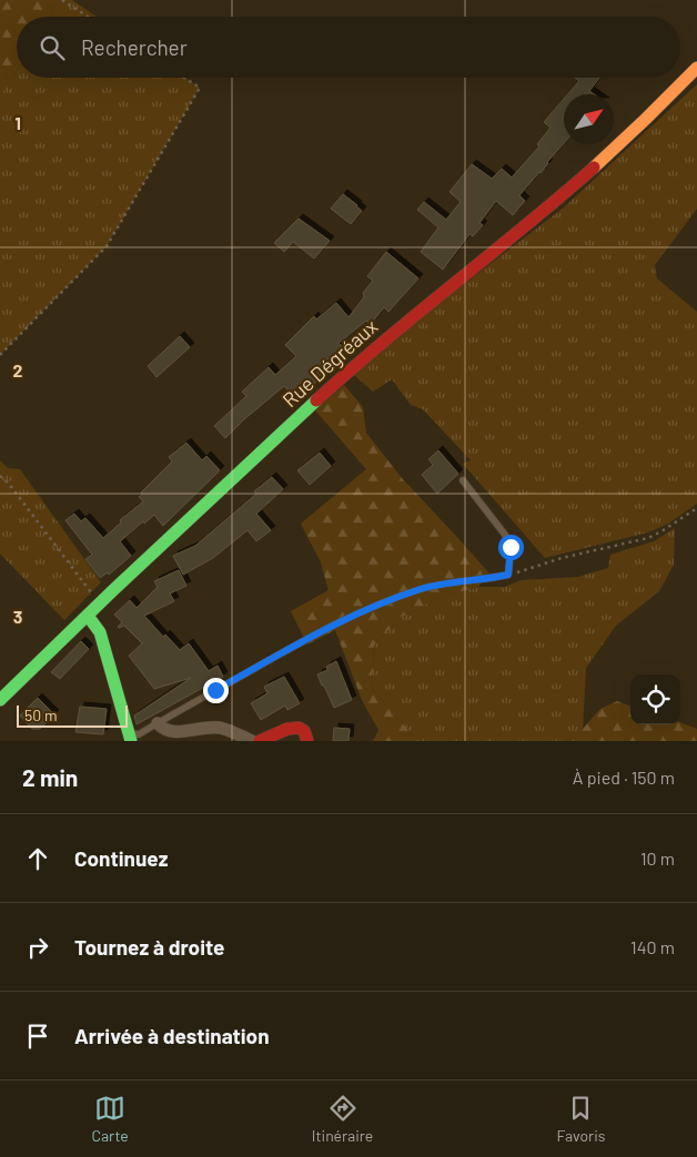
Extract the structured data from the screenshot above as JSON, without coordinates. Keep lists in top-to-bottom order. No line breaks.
{"streets":{"main road":["Rue Dégréaux"]},"scale_bar":"50 m","north":"top right","page":{"search":"Rechercher","scale":"50 m","heading":["2 min","À pied · 150 m"],"list":[["Continuez","10 m"],["Tournez à droite","140 m"],"Arrivée à destination"],"nav":["Carte","Itinéraire","Favoris"]},"grid":{"rows":["1","2","3"]}}
